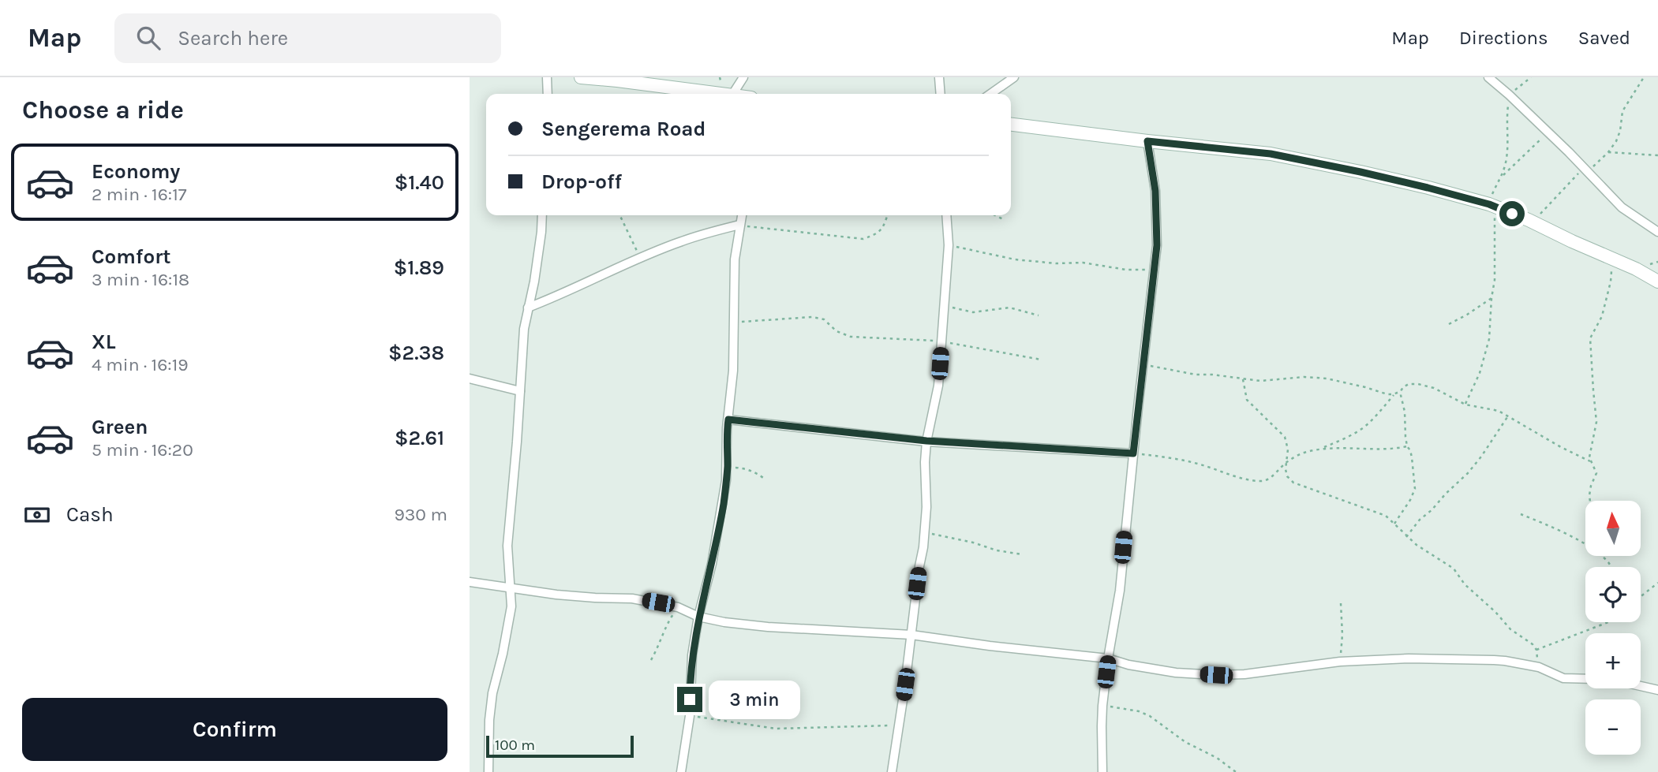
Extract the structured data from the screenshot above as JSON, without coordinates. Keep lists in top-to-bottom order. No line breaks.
{"scale_bar":"100 m","north":"top","page":{"header":"Map","search":"Search here","nav":["Map","Directions","Saved"],"heading":"Choose a ride","banner":["Sengerema Road","Drop-off"],"list":[{"name":"Economy","note":"2 min · 16:17","value":"$1.40"},{"name":"Comfort","note":"3 min · 16:18","value":"$1.89"},{"name":"XL","note":"4 min · 16:19","value":"$2.38"},{"name":"Green","note":"5 min · 16:20","value":"$2.61"}],"pay":["Cash","930 m"],"map_buttons":["+","−"],"bubble":"3 min","buttons":"Confirm","scale":"100 m"}}
